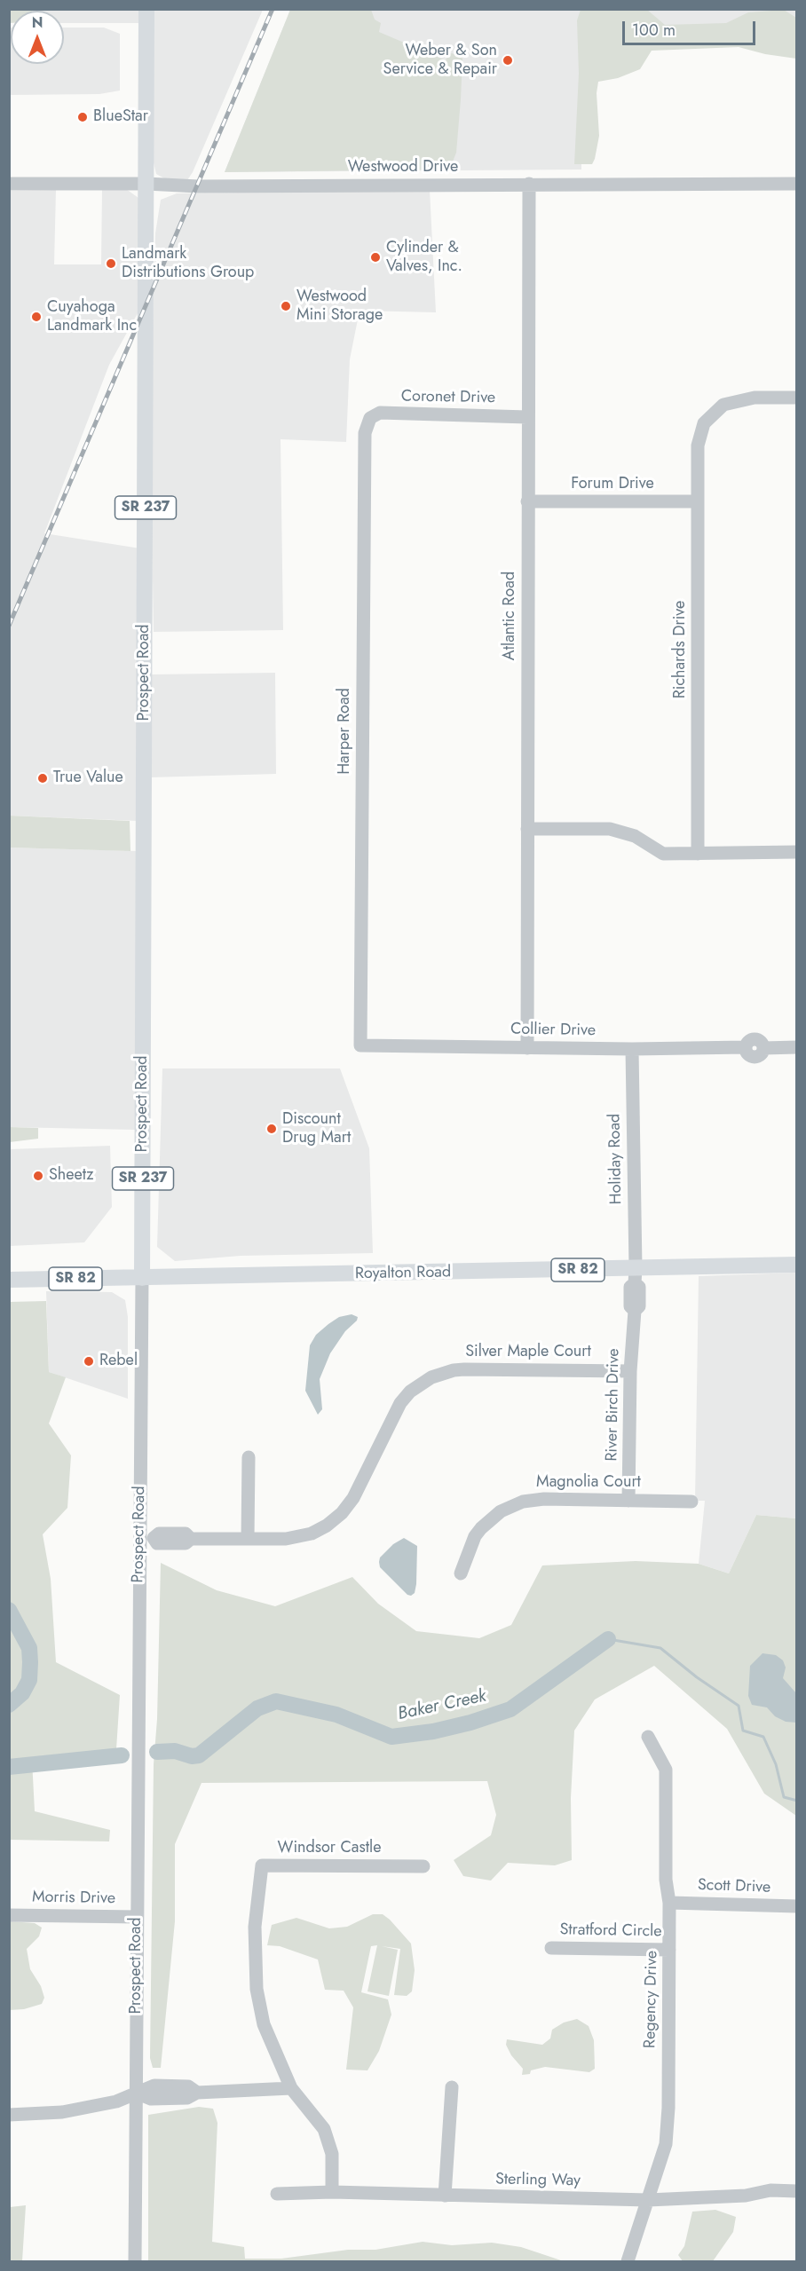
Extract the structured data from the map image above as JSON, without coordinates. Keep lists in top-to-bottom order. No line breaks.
{"streets":{"main road":["SR 237","Prospect Road","SR 82","Royalton Road"],"street":["Westwood Drive","Coronet Drive","Forum Drive","Atlantic Road","Richards Drive","Harper Road","Collier Drive","Holiday Road","Silver Maple Court","River Birch Drive","Magnolia Court","Windsor Castle","Scott Drive","Morris Drive","Stratford Circle","Regency Drive","Sterling Way"]},"crossings":[["Westwood Drive","Atlantic Road"],["Westwood Drive","Prospect Road"],["Coronet Drive","Atlantic Road"],["Coronet Drive","Harper Road"],["Forum Drive","Atlantic Road"],["Forum Drive","Richards Drive"],["Atlantic Road","Collier Drive"],["Prospect Road","Royalton Road"],["Prospect Road","Silver Maple Court"],["Prospect Road","Morris Drive"],["Harper Road","Collier Drive"],["Collier Drive","Holiday Road"],["Holiday Road","Royalton Road"],["Holiday Road","River Birch Drive"],["Royalton Road","River Birch Drive"],["Silver Maple Court","River Birch Drive"],["River Birch Drive","Magnolia Court"],["Windsor Castle","Sterling Way"],["Scott Drive","Regency Drive"],["Stratford Circle","Regency Drive"],["Regency Drive","Sterling Way"]],"water":["Baker Creek"],"places":["Weber & Son Service & Repair","BlueStar","Cylinder & Valves, Inc.","Landmark Distributions Group","Westwood Mini Storage","Cuyahoga Landmark Inc","True Value","Discount Drug Mart","Sheetz","Rebel"],"scale_bar":"100 m","north":"top"}
